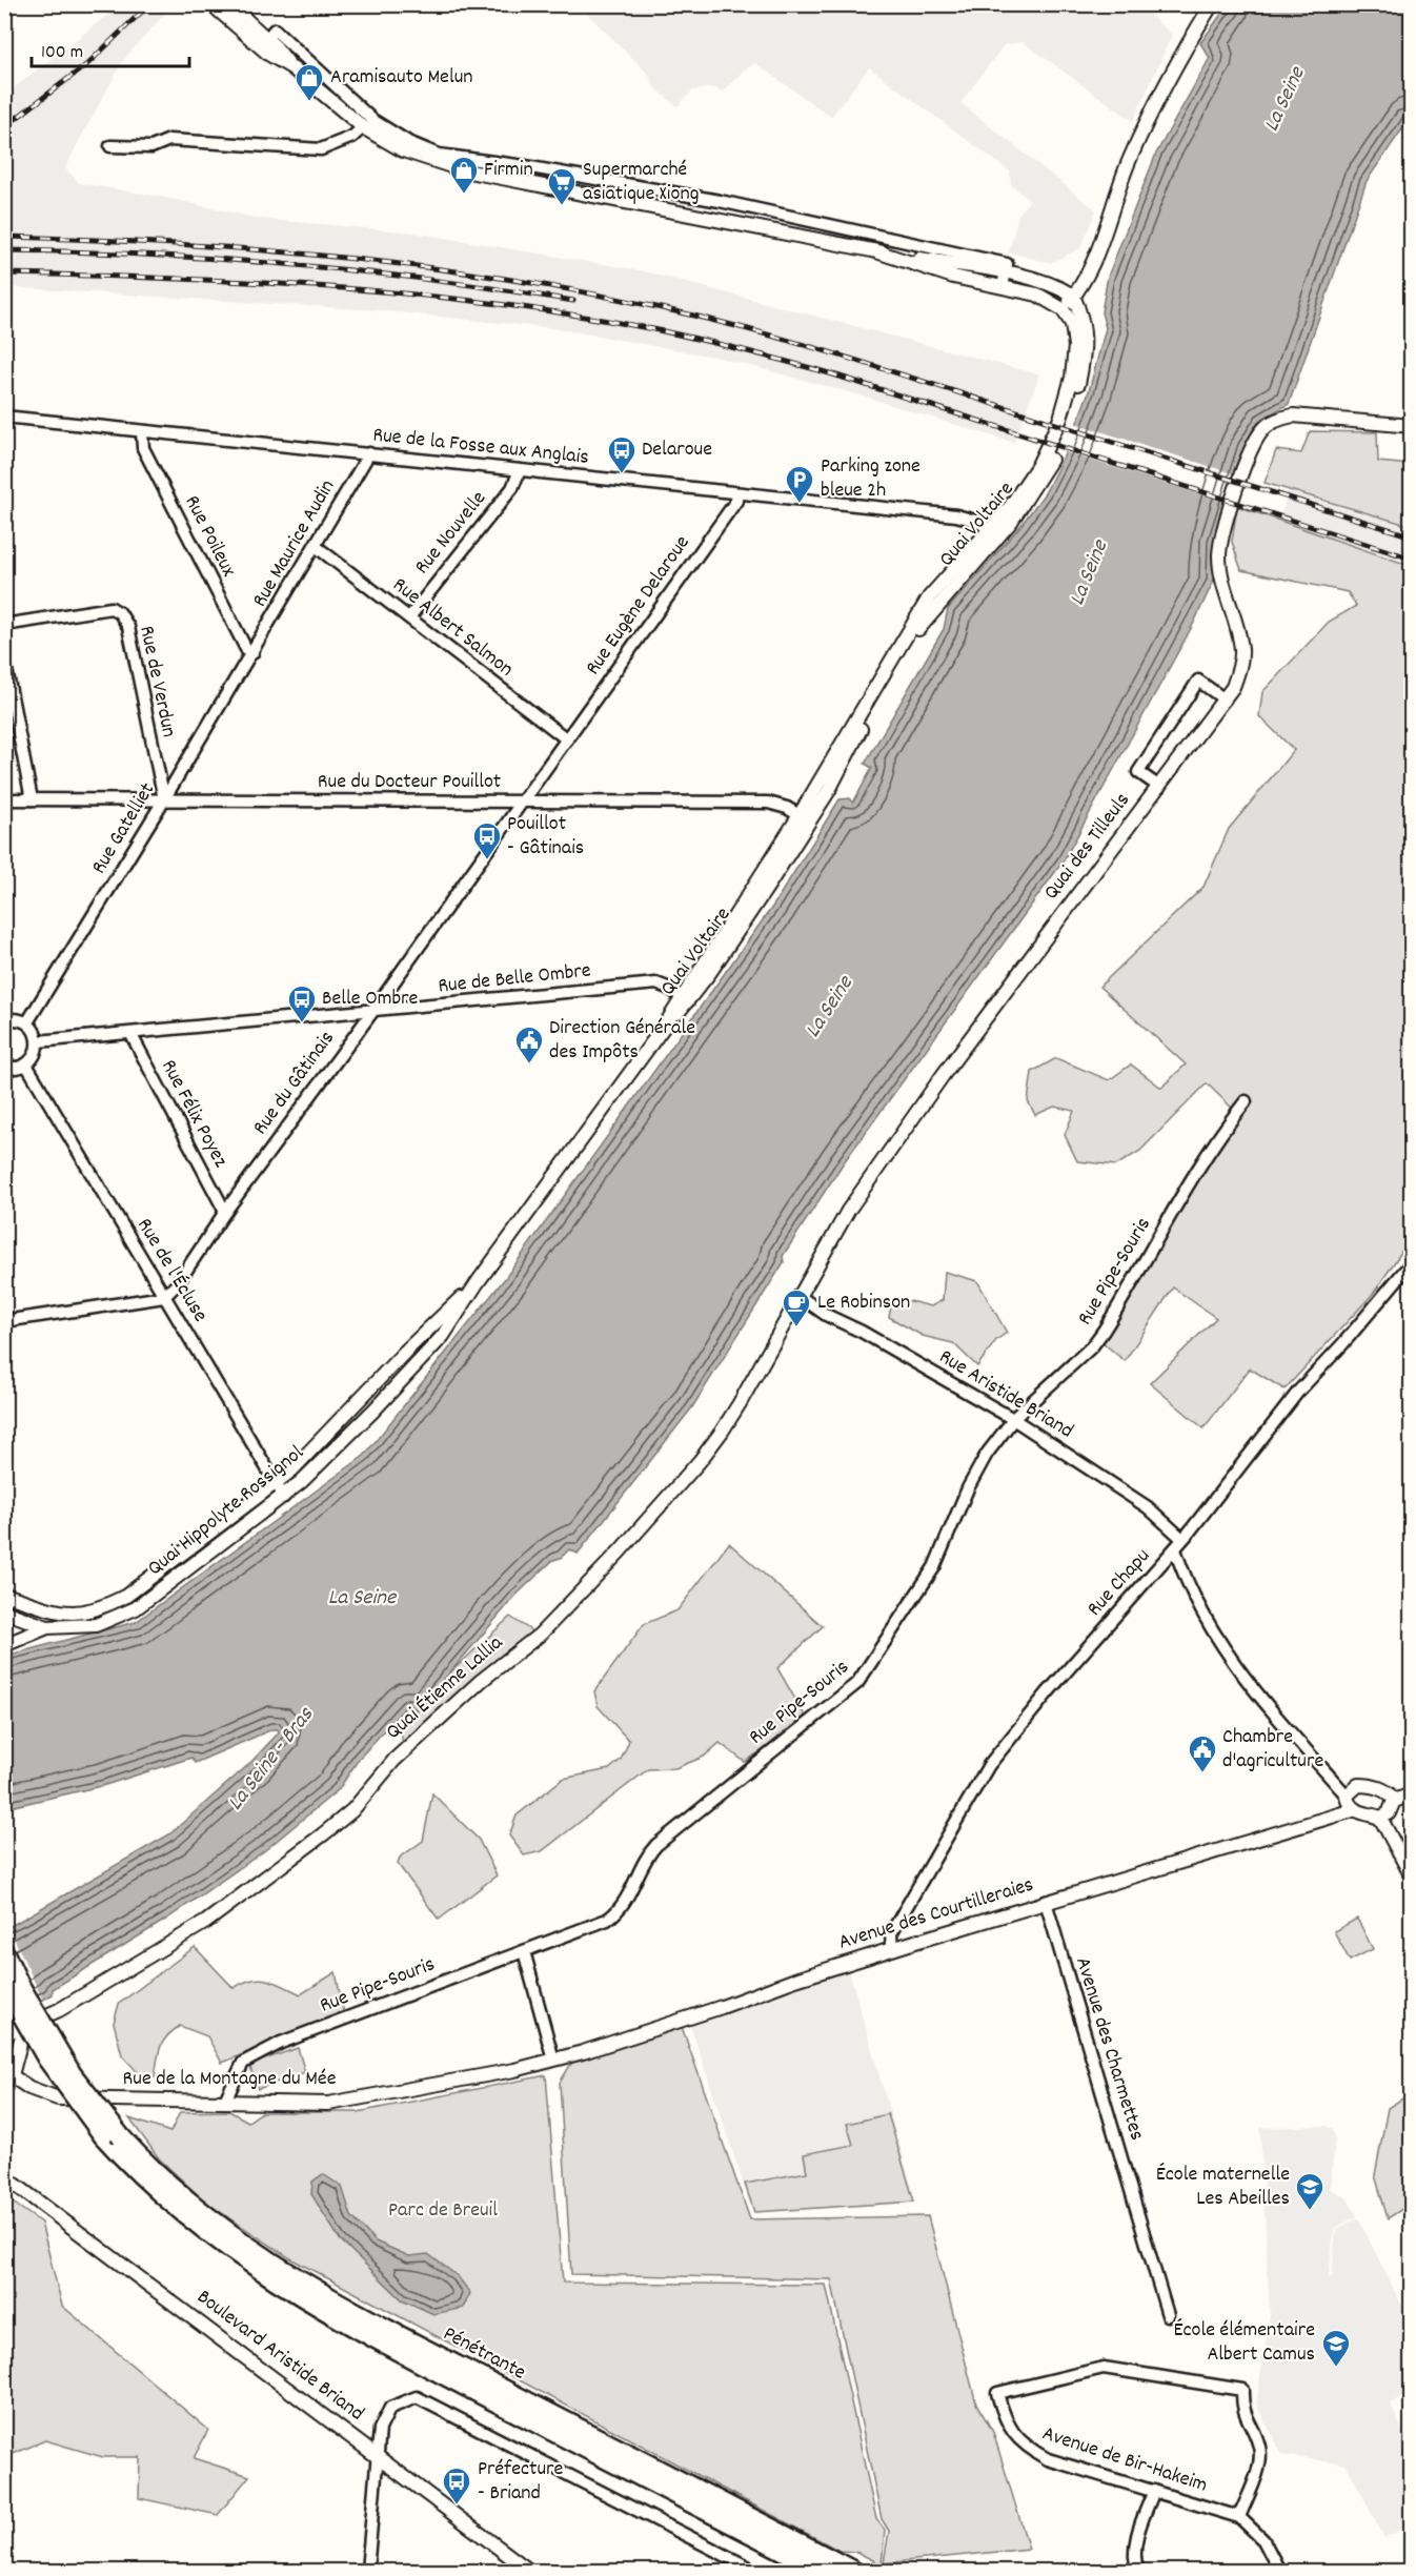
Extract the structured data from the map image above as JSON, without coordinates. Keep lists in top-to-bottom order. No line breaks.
{"streets":{"main road":["Pénétrante"],"street":["Rue de la Fosse aux Anglais","Quai Voltaire","Rue Nouvelle","Rue Poileux","Rue Maurice Audin","Rue Eugène Delaroue","Rue Albert Salmon","Rue de Verdun","Rue du Docteur Pouillot","Rue Gatelliet","Quai des Tilleuls","Rue de Belle Ombre","Rue du Gâtinais","Rue Félix Poyez","Rue de l'Écluse","Rue Pipe-Souris","Rue Aristide Briand","Quai Hippolyte Rossignol","Rue Chapu","Quai Étienne Lallia","Avenue des Courtilleraies","Avenue des Charmettes","Rue de la Montagne du Mée","Boulevard Aristide Briand","Avenue de Bir-Hakeim"]},"crossings":[["Rue de la Fosse aux Anglais","Quai Voltaire"],["Rue de la Fosse aux Anglais","Rue Nouvelle"],["Rue de la Fosse aux Anglais","Rue Poileux"],["Rue de la Fosse aux Anglais","Rue Maurice Audin"],["Rue de la Fosse aux Anglais","Rue Eugène Delaroue"],["Quai Voltaire","Rue du Docteur Pouillot"],["Quai Voltaire","Rue de Belle Ombre"],["Quai Voltaire","Quai Hippolyte Rossignol"],["Rue Nouvelle","Rue Albert Salmon"],["Rue Poileux","Rue Maurice Audin"],["Rue Poileux","Rue Gatelliet"],["Rue Maurice Audin","Rue Albert Salmon"],["Rue Maurice Audin","Rue Gatelliet"],["Rue Eugène Delaroue","Rue Albert Salmon"],["Rue Eugène Delaroue","Rue du Gâtinais"],["Rue Albert Salmon","Rue du Gâtinais"],["Rue de Verdun","Rue du Docteur Pouillot"],["Rue de Verdun","Rue Gatelliet"],["Rue du Docteur Pouillot","Rue Gatelliet"],["Rue du Docteur Pouillot","Rue du Gâtinais"],["Quai des Tilleuls","Rue Aristide Briand"],["Quai des Tilleuls","Quai Étienne Lallia"],["Rue de Belle Ombre","Rue du Gâtinais"],["Rue de Belle Ombre","Rue Félix Poyez"],["Rue du Gâtinais","Rue Félix Poyez"],["Rue du Gâtinais","Rue de l'Écluse"],["Rue de l'Écluse","Quai Hippolyte Rossignol"],["Rue Pipe-Souris","Rue Aristide Briand"],["Rue Pipe-Souris","Rue de la Montagne du Mée"],["Rue Aristide Briand","Rue Chapu"],["Rue Aristide Briand","Quai Étienne Lallia"],["Rue Aristide Briand","Avenue des Courtilleraies"],["Rue Chapu","Avenue des Courtilleraies"],["Avenue des Courtilleraies","Avenue des Charmettes"],["Avenue des Courtilleraies","Rue de la Montagne du Mée"]],"water":["La Seine","La Seine - Bras"],"parks":["Parc de Breuil"],"places":{"shop":["Aramisauto Melun","Firmin"],"supermarket":["Supermarché asiatique Xiong"],"bus stop":["Delaroue","Pouillot - Gâtinais","Belle Ombre","Préfecture - Briand"],"parking":["Parking zone bleue 2h"],"public building":["Direction Générale des Impôts","Chambre d'agriculture"],"cafe":["Le Robinson"],"school or university":["École maternelle Les Abeilles","École élémentaire Albert Camus"]},"scale_bar":"100 m"}
